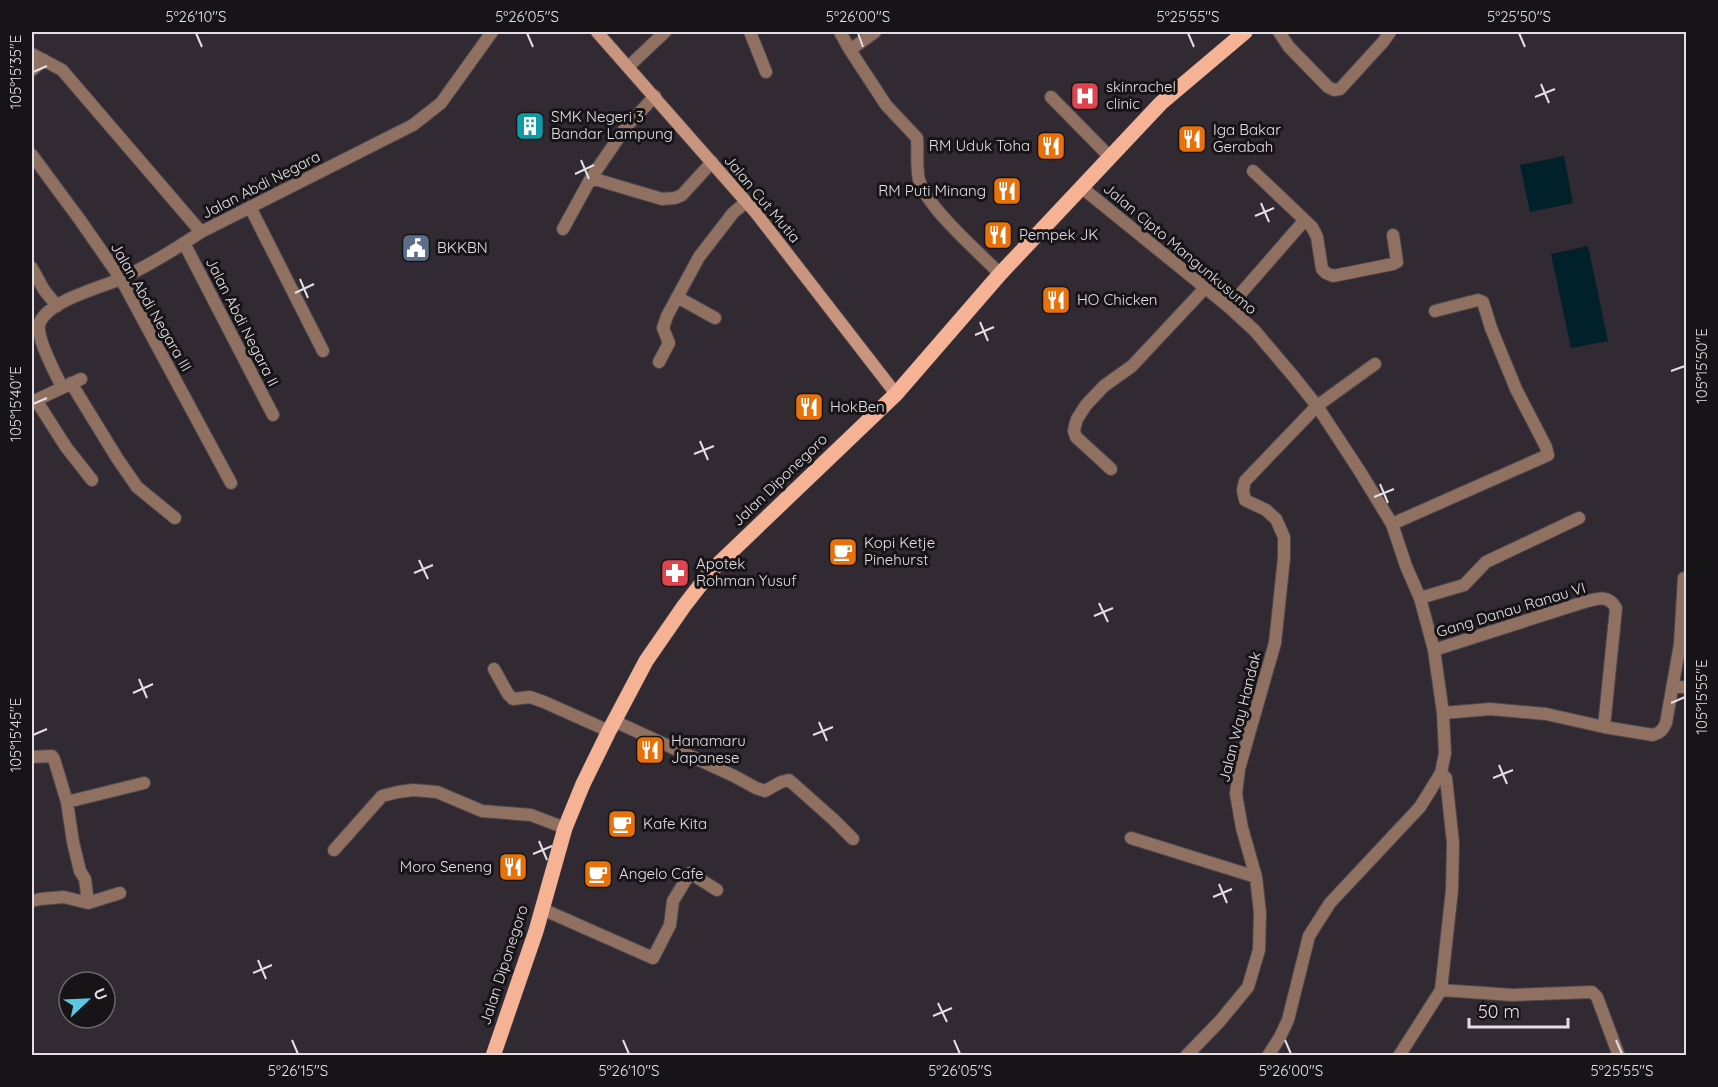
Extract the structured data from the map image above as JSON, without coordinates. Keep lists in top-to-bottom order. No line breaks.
{"streets":{"main road":["Jalan Cut Mutia","Jalan Diponegoro"],"street":["Jalan Abdi Negara","Jalan Cipto Mangunkusumo","Jalan Abdi Negara III","Jalan Abdi Negara II","Gang Danau Ranau VI","Jalan Way Handak"]},"crossings":[["Jalan Cut Mutia","Jalan Diponegoro"],["Jalan Cipto Mangunkusumo","Jalan Diponegoro"],["Jalan Cipto Mangunkusumo","Gang Danau Ranau VI"],["Jalan Cipto Mangunkusumo","Jalan Way Handak"]],"places":{"hospital":["skinrachel clinic"],"building":["SMK Negeri 3 Bandar Lampung"],"restaurant":["Iga Bakar Gerabah","RM Uduk Toha","RM Puti Minang","Pempek JK","HO Chicken","HokBen","Hanamaru Japanese","Moro Seneng"],"public building":["BKKBN"],"cafe":["Kopi Ketje Pinehurst","Kafe Kita","Angelo Cafe"],"pharmacy":["Apotek Rohman Yusuf"]},"scale_bar":"50 m","north":"top right","coordinates":["5°26'10\"S","5°26'05\"S","5°26'00\"S","5°25'55\"S","5°25'50\"S","105°15'35\"E","105°15'50\"E","105°15'40\"E","105°15'55\"E","105°15'45\"E","5°26'15\"S"]}
